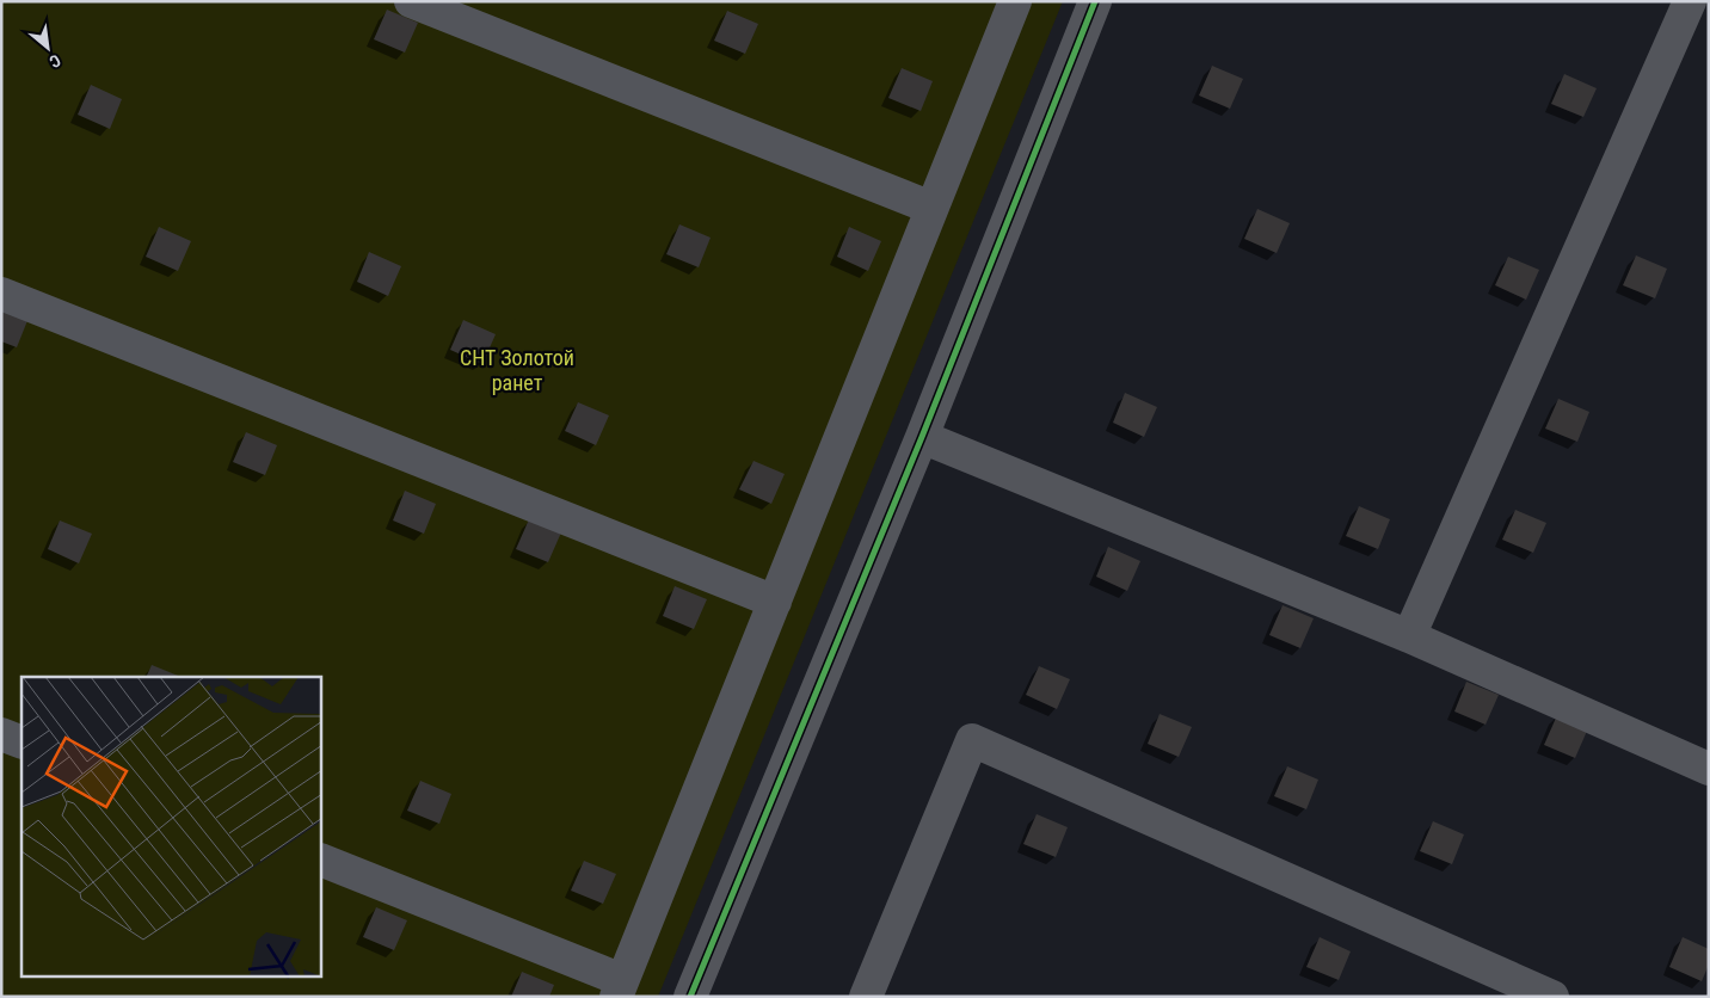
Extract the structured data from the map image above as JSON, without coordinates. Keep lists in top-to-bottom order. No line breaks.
{"parks":["СНТ Золотой ранет"],"north":"bottom right"}
